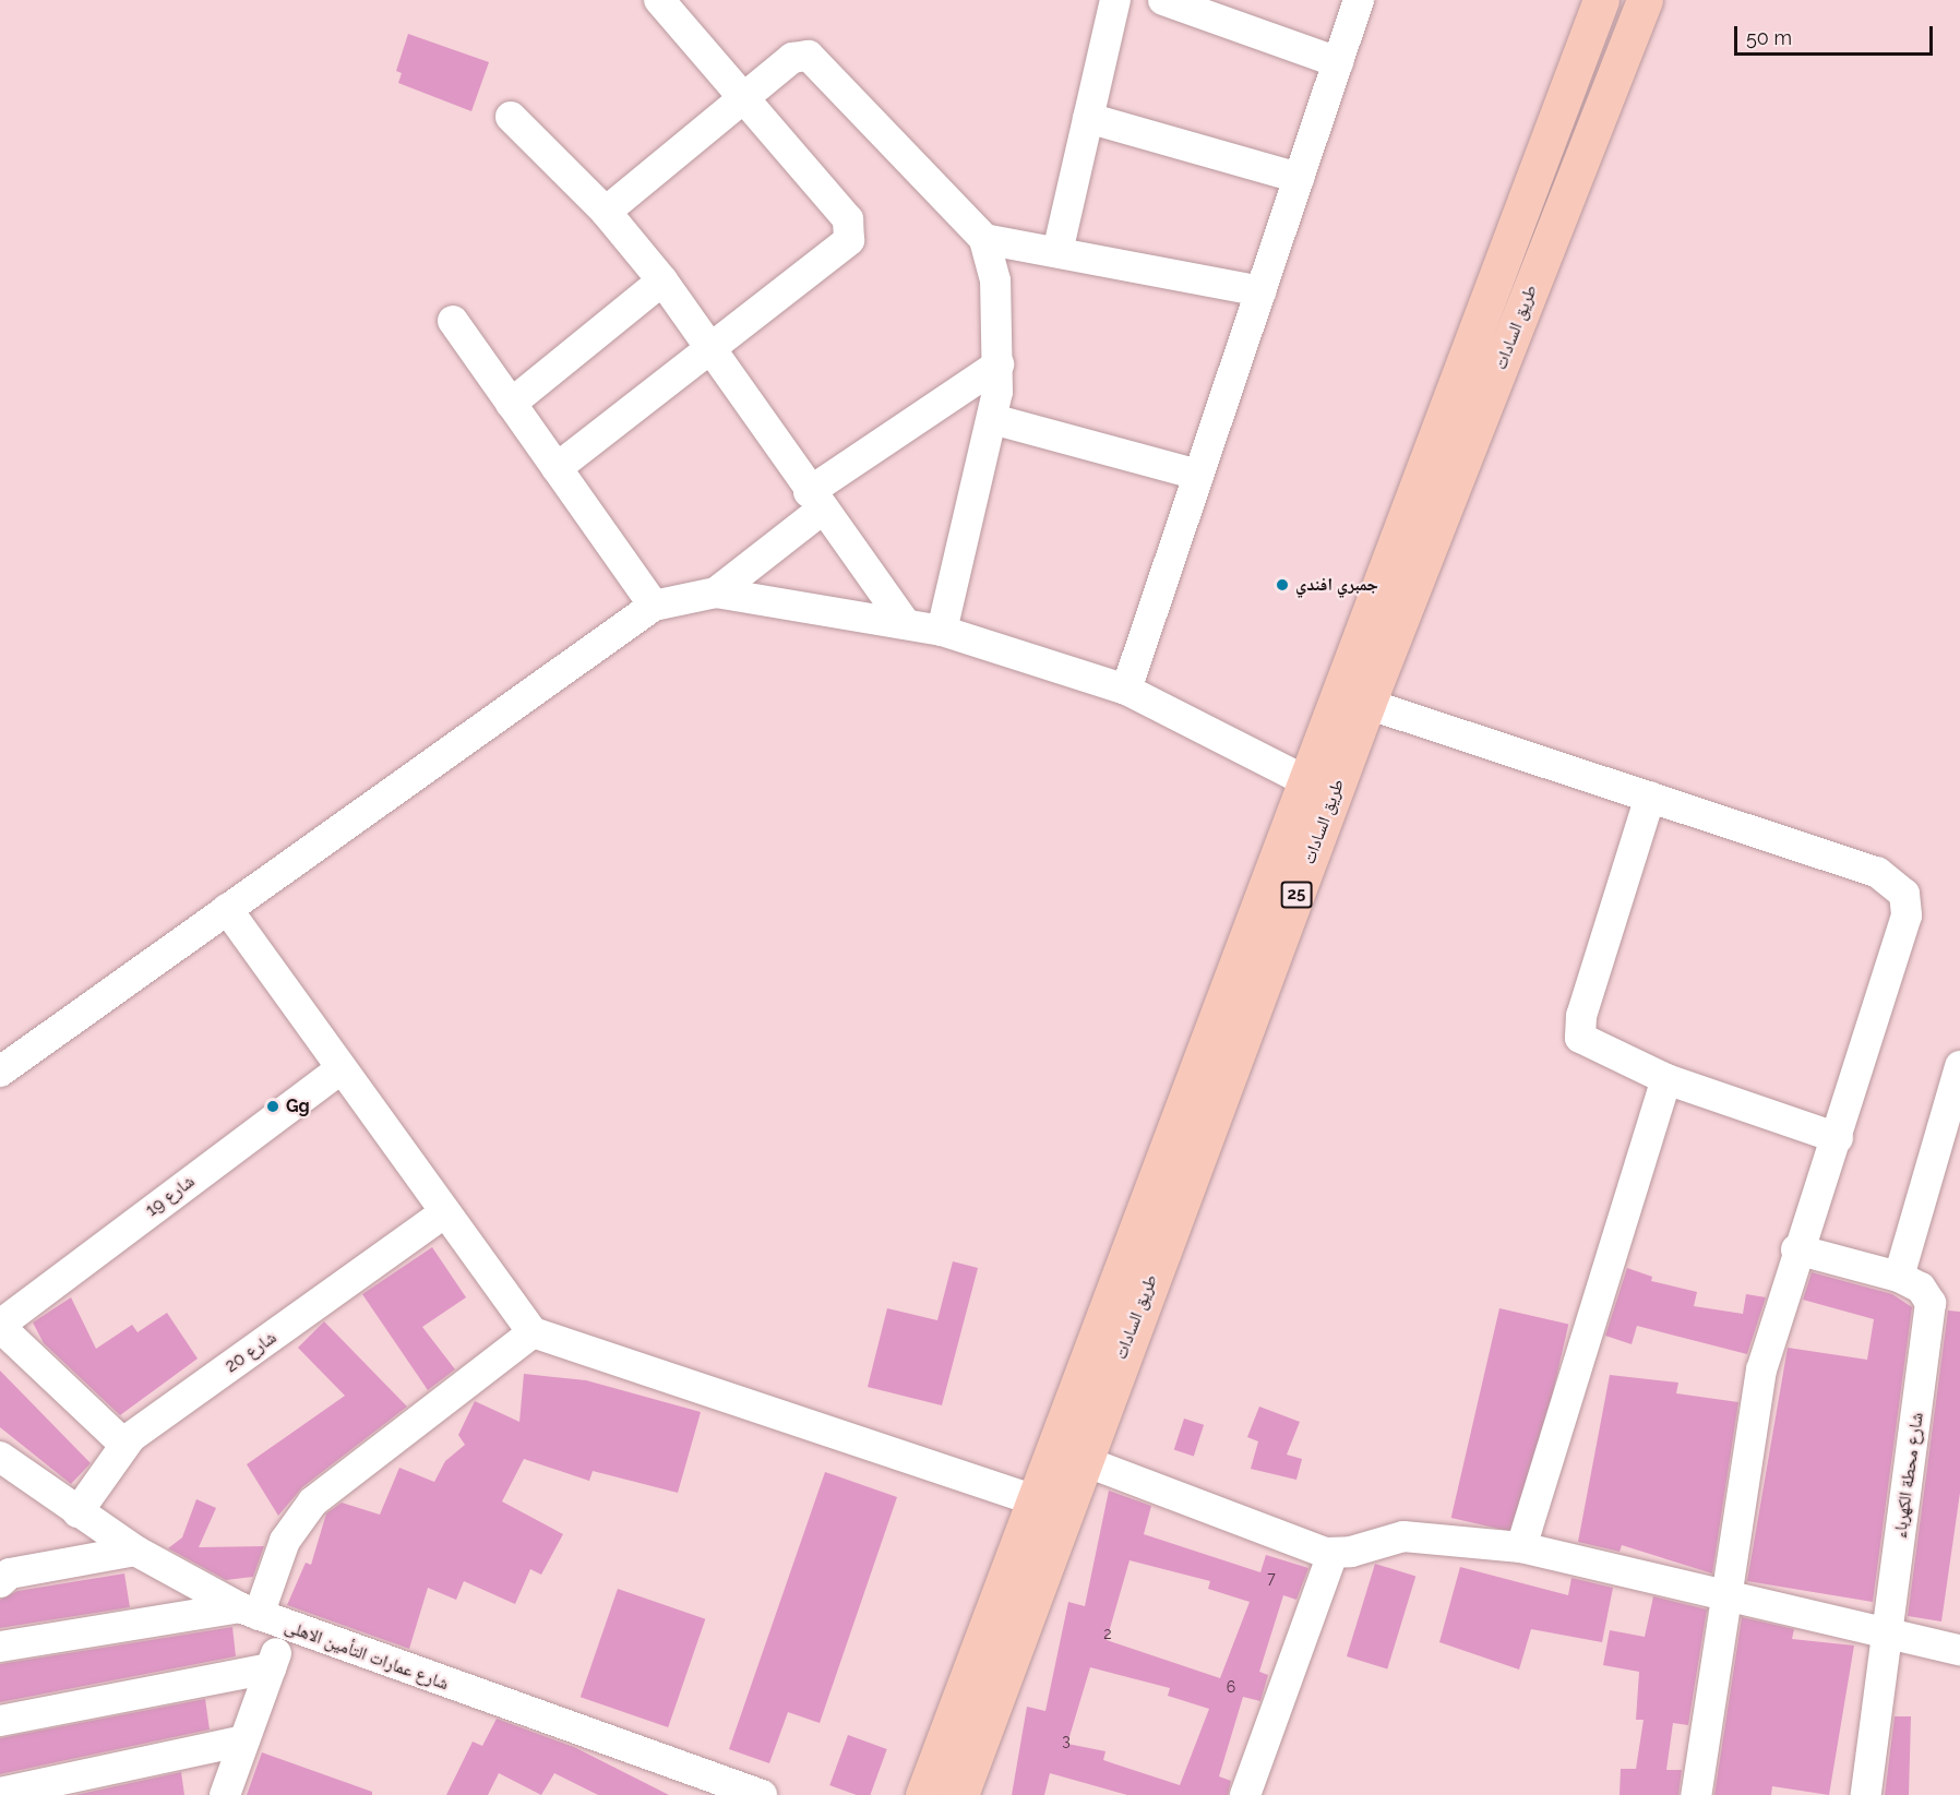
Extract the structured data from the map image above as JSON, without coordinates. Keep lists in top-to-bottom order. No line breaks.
{"streets":{"main road":["طريق السادات","25"],"street":["شارع 19","شارع 20","شارع محطة الكهرباء","شارع عمارات التأمين الاهلى"]},"crossings":[["شارع 20","شارع عمارات التأمين الاهلى"]],"places":["جمبري افندي","Gg"],"house_numbers":["7","2","6","3"],"scale_bar":"50 m"}
